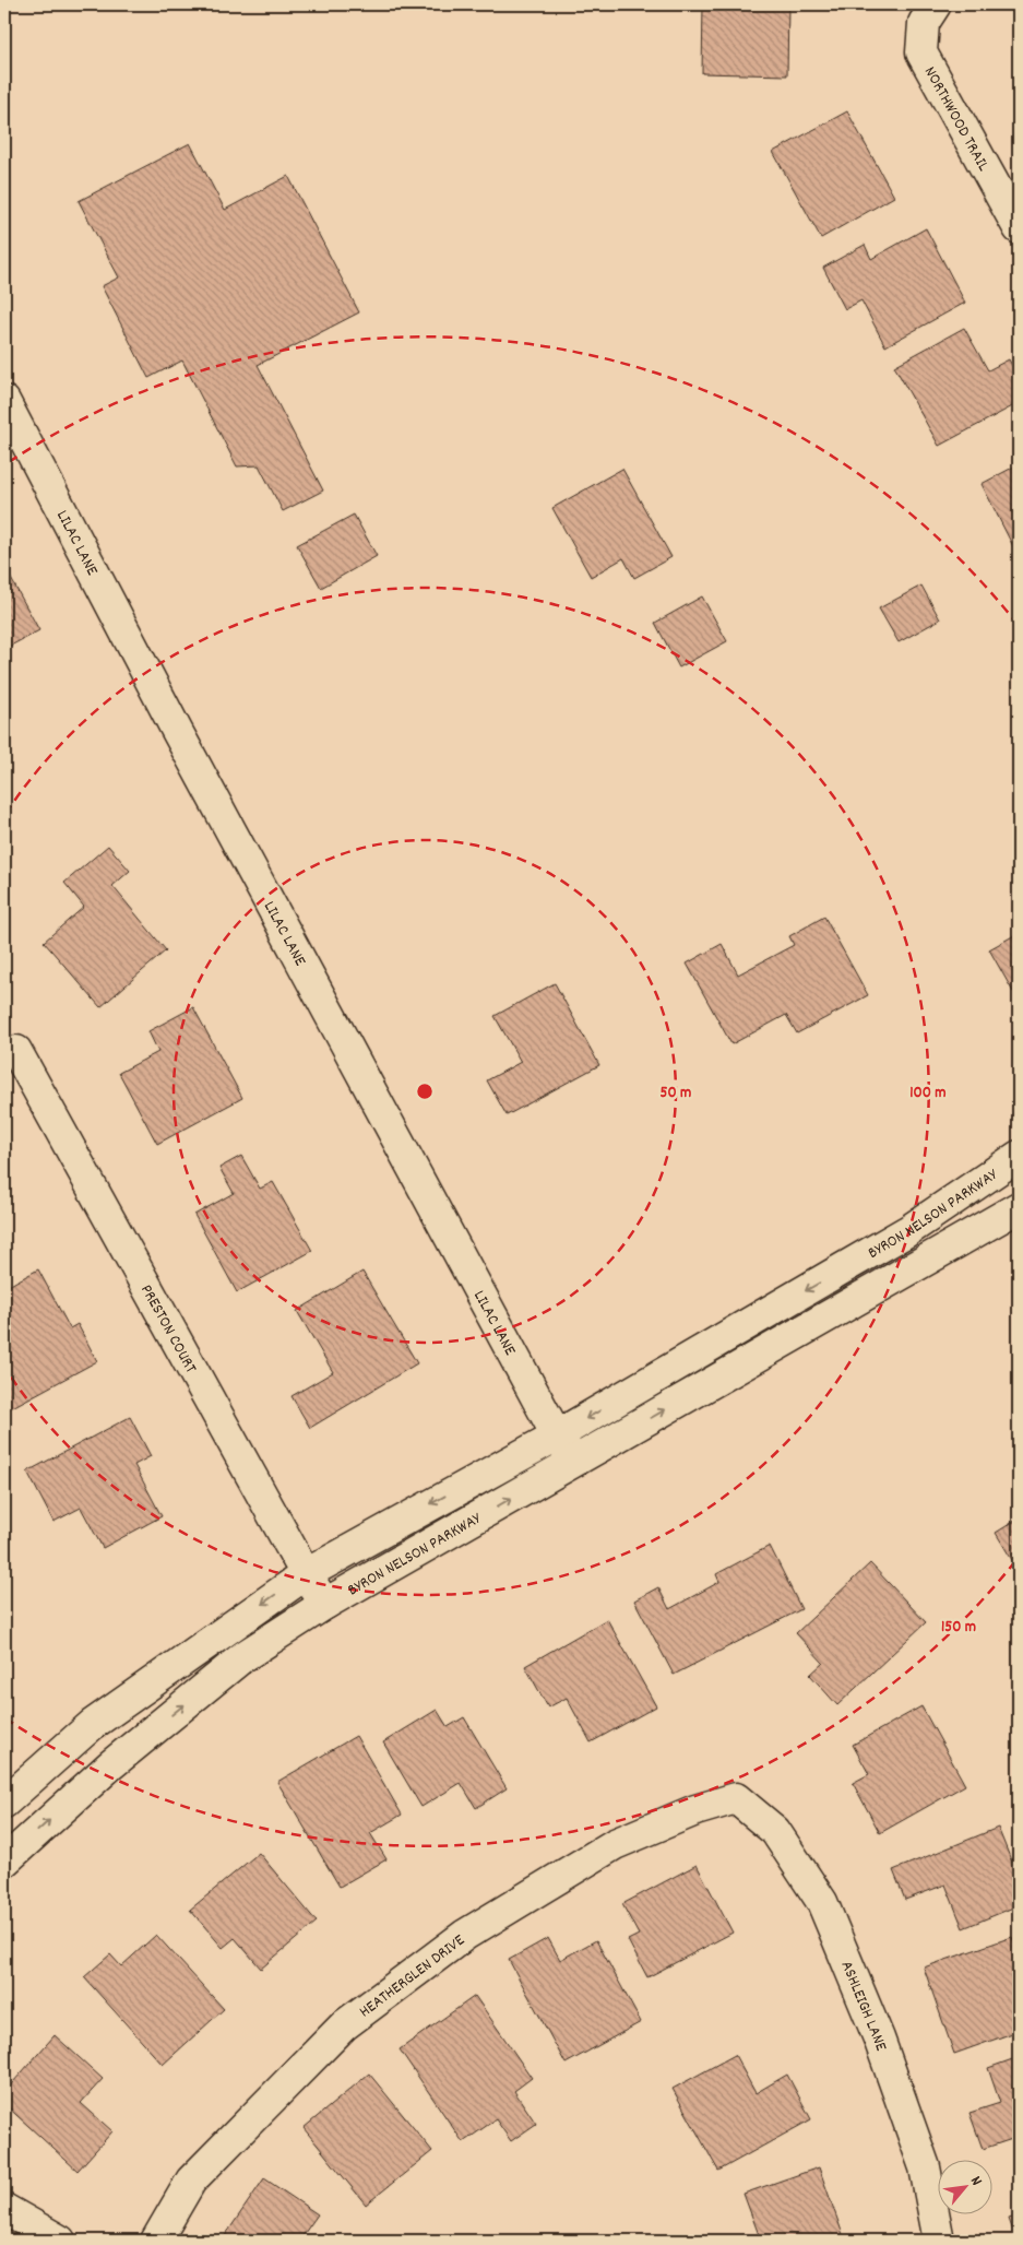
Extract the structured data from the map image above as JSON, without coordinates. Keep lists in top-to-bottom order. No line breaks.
{"streets":{"street":["NORTHWOOD TRAIL","LILAC LANE","BYRON NELSON PARKWAY","PRESTON COURT","HEATHERGLEN DRIVE","ASHLEIGH LANE"]},"crossings":[["LILAC LANE","BYRON NELSON PARKWAY"],["BYRON NELSON PARKWAY","PRESTON COURT"],["HEATHERGLEN DRIVE","ASHLEIGH LANE"]],"north":"top right","rings":["50 m","100 m","150 m"]}
